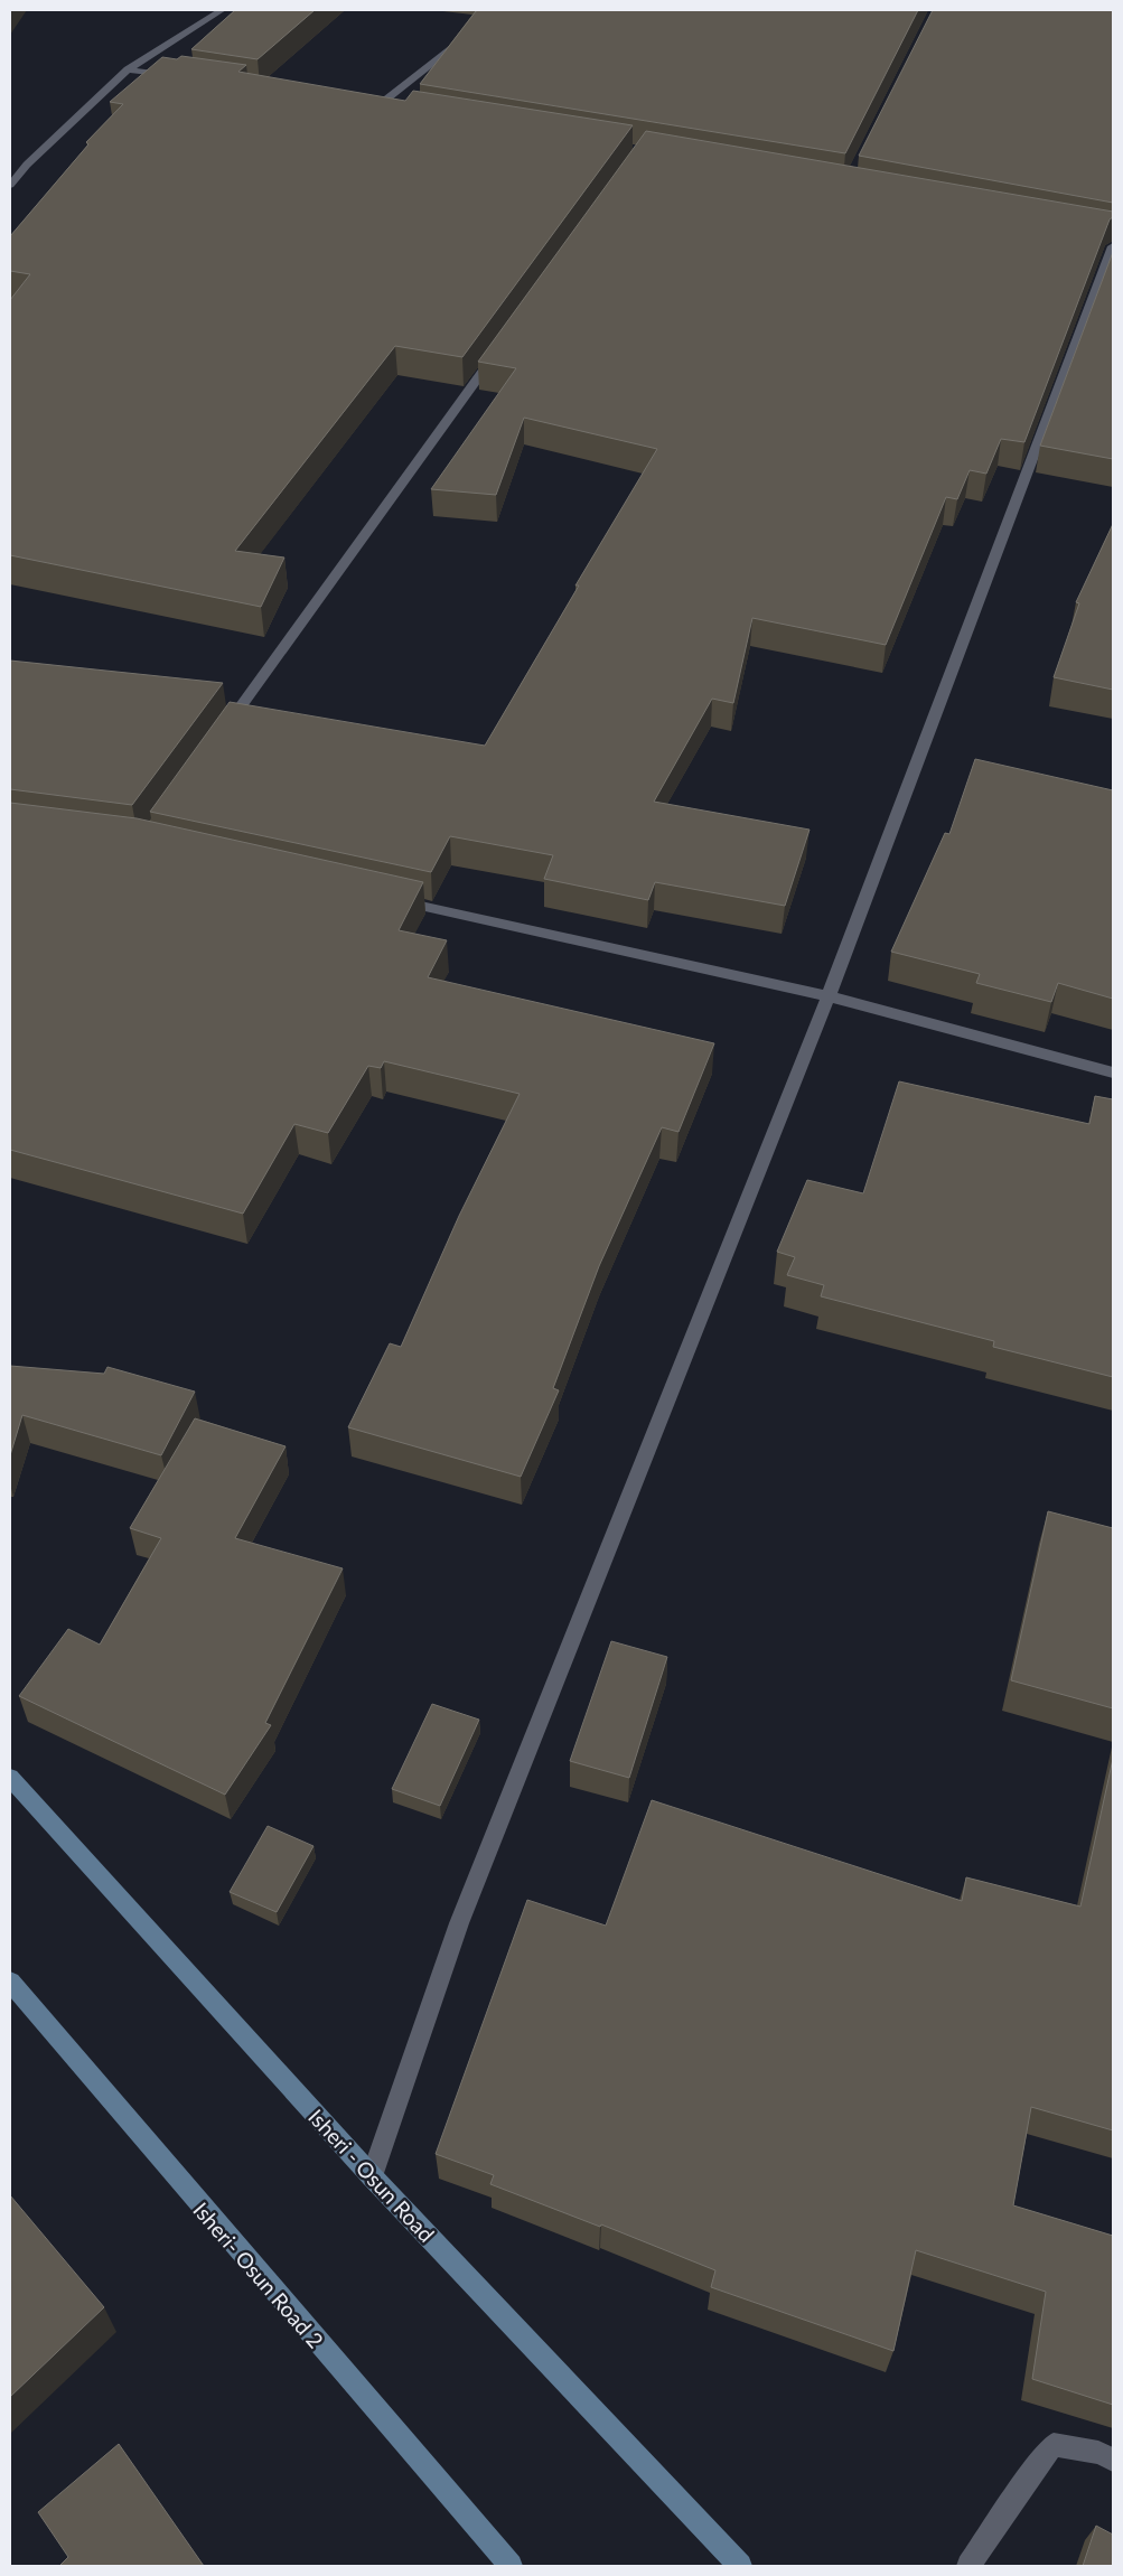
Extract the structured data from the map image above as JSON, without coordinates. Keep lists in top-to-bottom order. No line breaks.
{"streets":{"main road":["Isheri - Osun Road","Isheri- Osun Road 2"]}}
